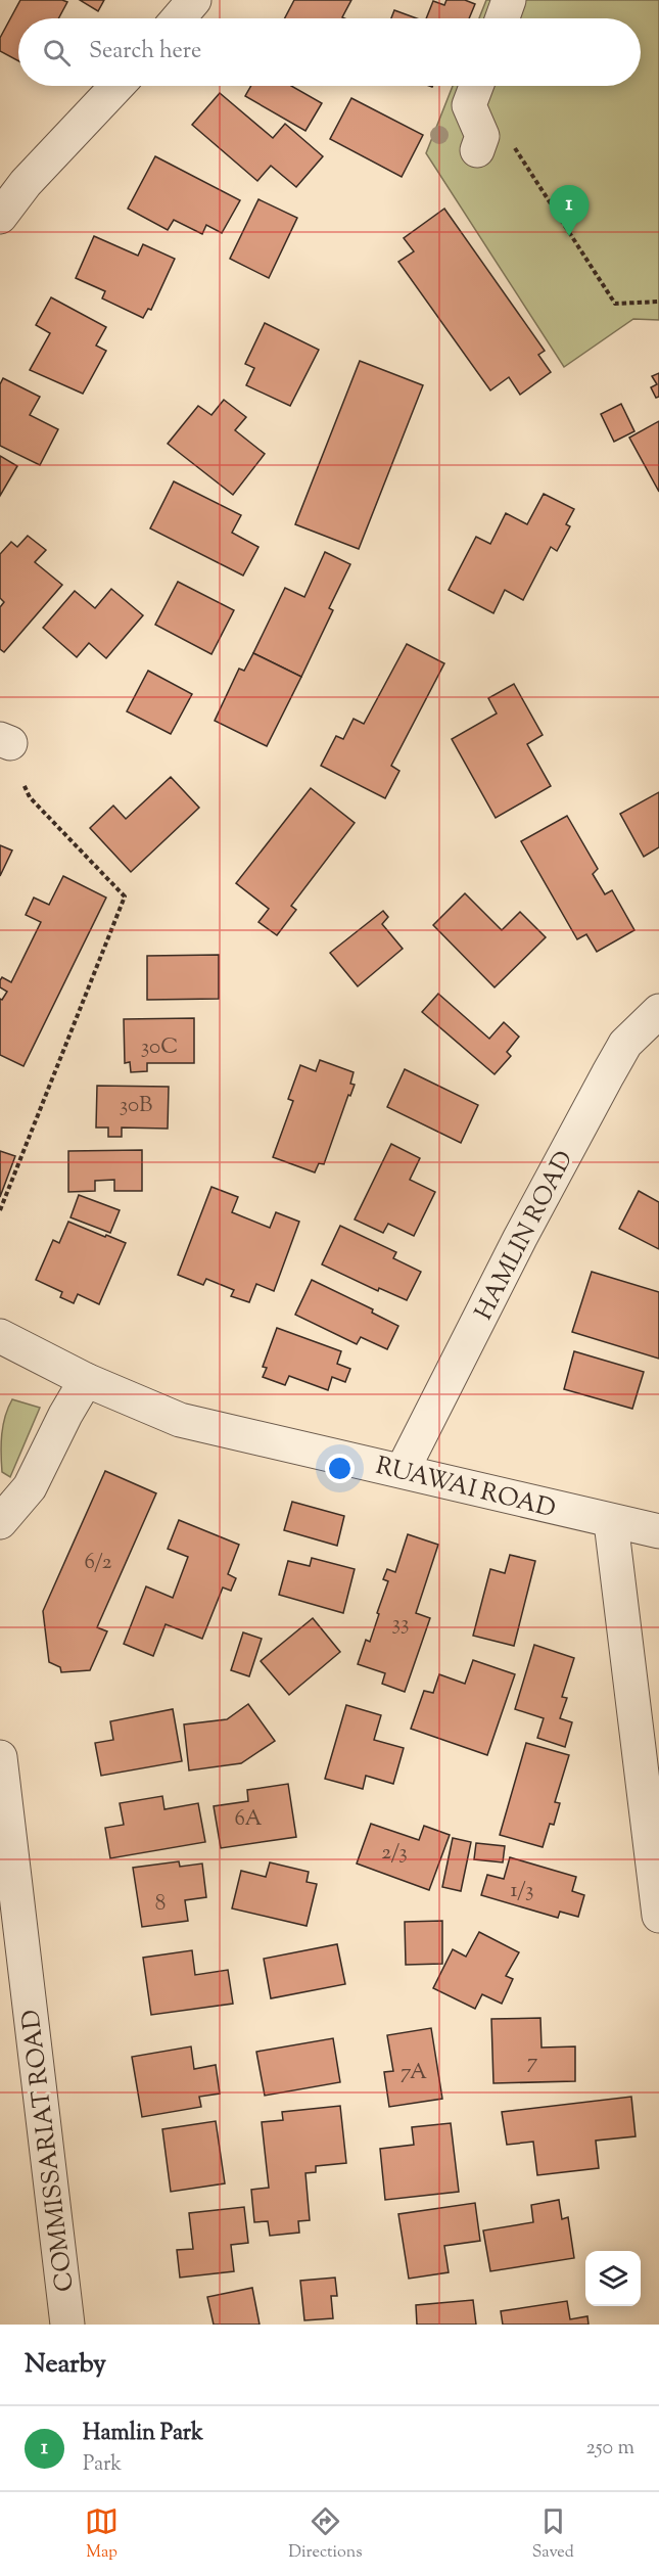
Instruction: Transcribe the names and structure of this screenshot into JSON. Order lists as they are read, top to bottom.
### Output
{
  "streets": {
    "street": ["HAMLIN ROAD", "RUAWAI ROAD", "COMMISSARIAT ROAD"]
  },
  "crossings": [
    ["HAMLIN ROAD", "RUAWAI ROAD"]
  ],
  "house_numbers": [
    "30C",
    "30B",
    "6/2",
    "33",
    "6A",
    "2/3",
    "1/3",
    "8",
    "7",
    "7A"
  ],
  "page": {
    "search": "Search here",
    "pins": "1",
    "heading": "Nearby",
    "list": [
      {
        "mark": "1",
        "name": "Hamlin Park",
        "note": "Park",
        "value": "250 m"
      }
    ],
    "nav": ["Map", "Directions", "Saved"]
  }
}
